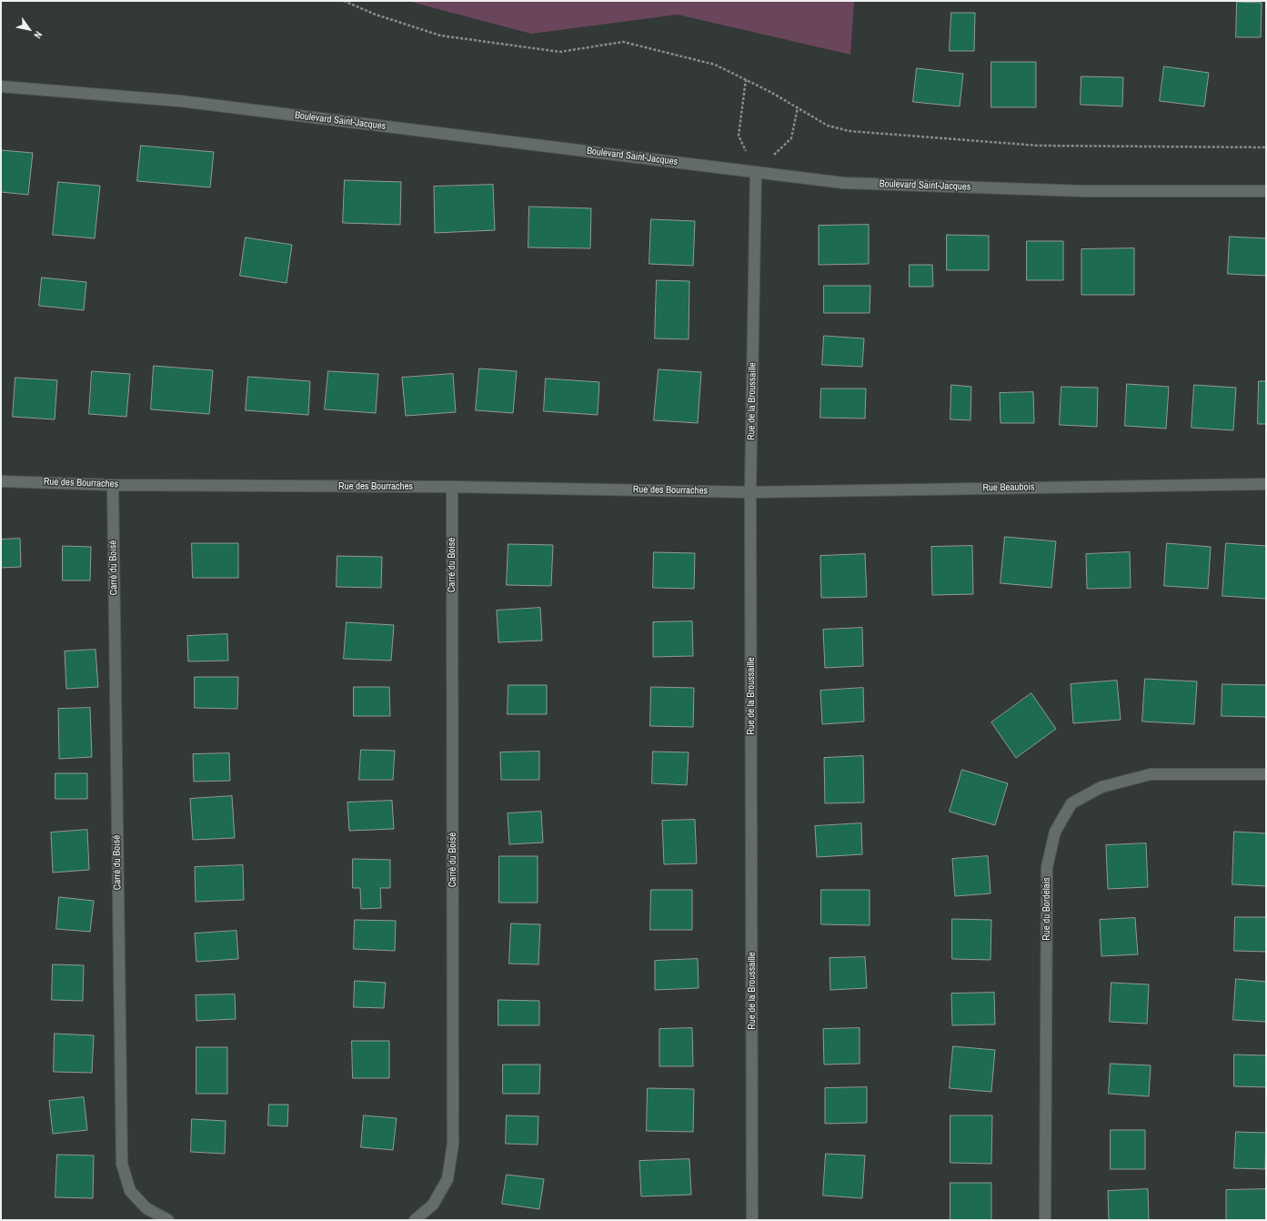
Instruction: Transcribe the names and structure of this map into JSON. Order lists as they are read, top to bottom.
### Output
{
  "streets": {
    "street": [
      "Boulevard Saint-Jacques",
      "Rue de la Broussaille",
      "Rue des Bourraches",
      "Rue Beaubois",
      "Carré du Boisé",
      "Rue du Bordelais"
    ]
  },
  "crossings": [
    ["Boulevard Saint-Jacques", "Rue de la Broussaille"],
    ["Rue de la Broussaille", "Rue des Bourraches"],
    ["Rue de la Broussaille", "Rue Beaubois"],
    ["Rue des Bourraches", "Rue Beaubois"],
    ["Rue des Bourraches", "Carré du Boisé"]
  ],
  "north": "bottom right"
}
